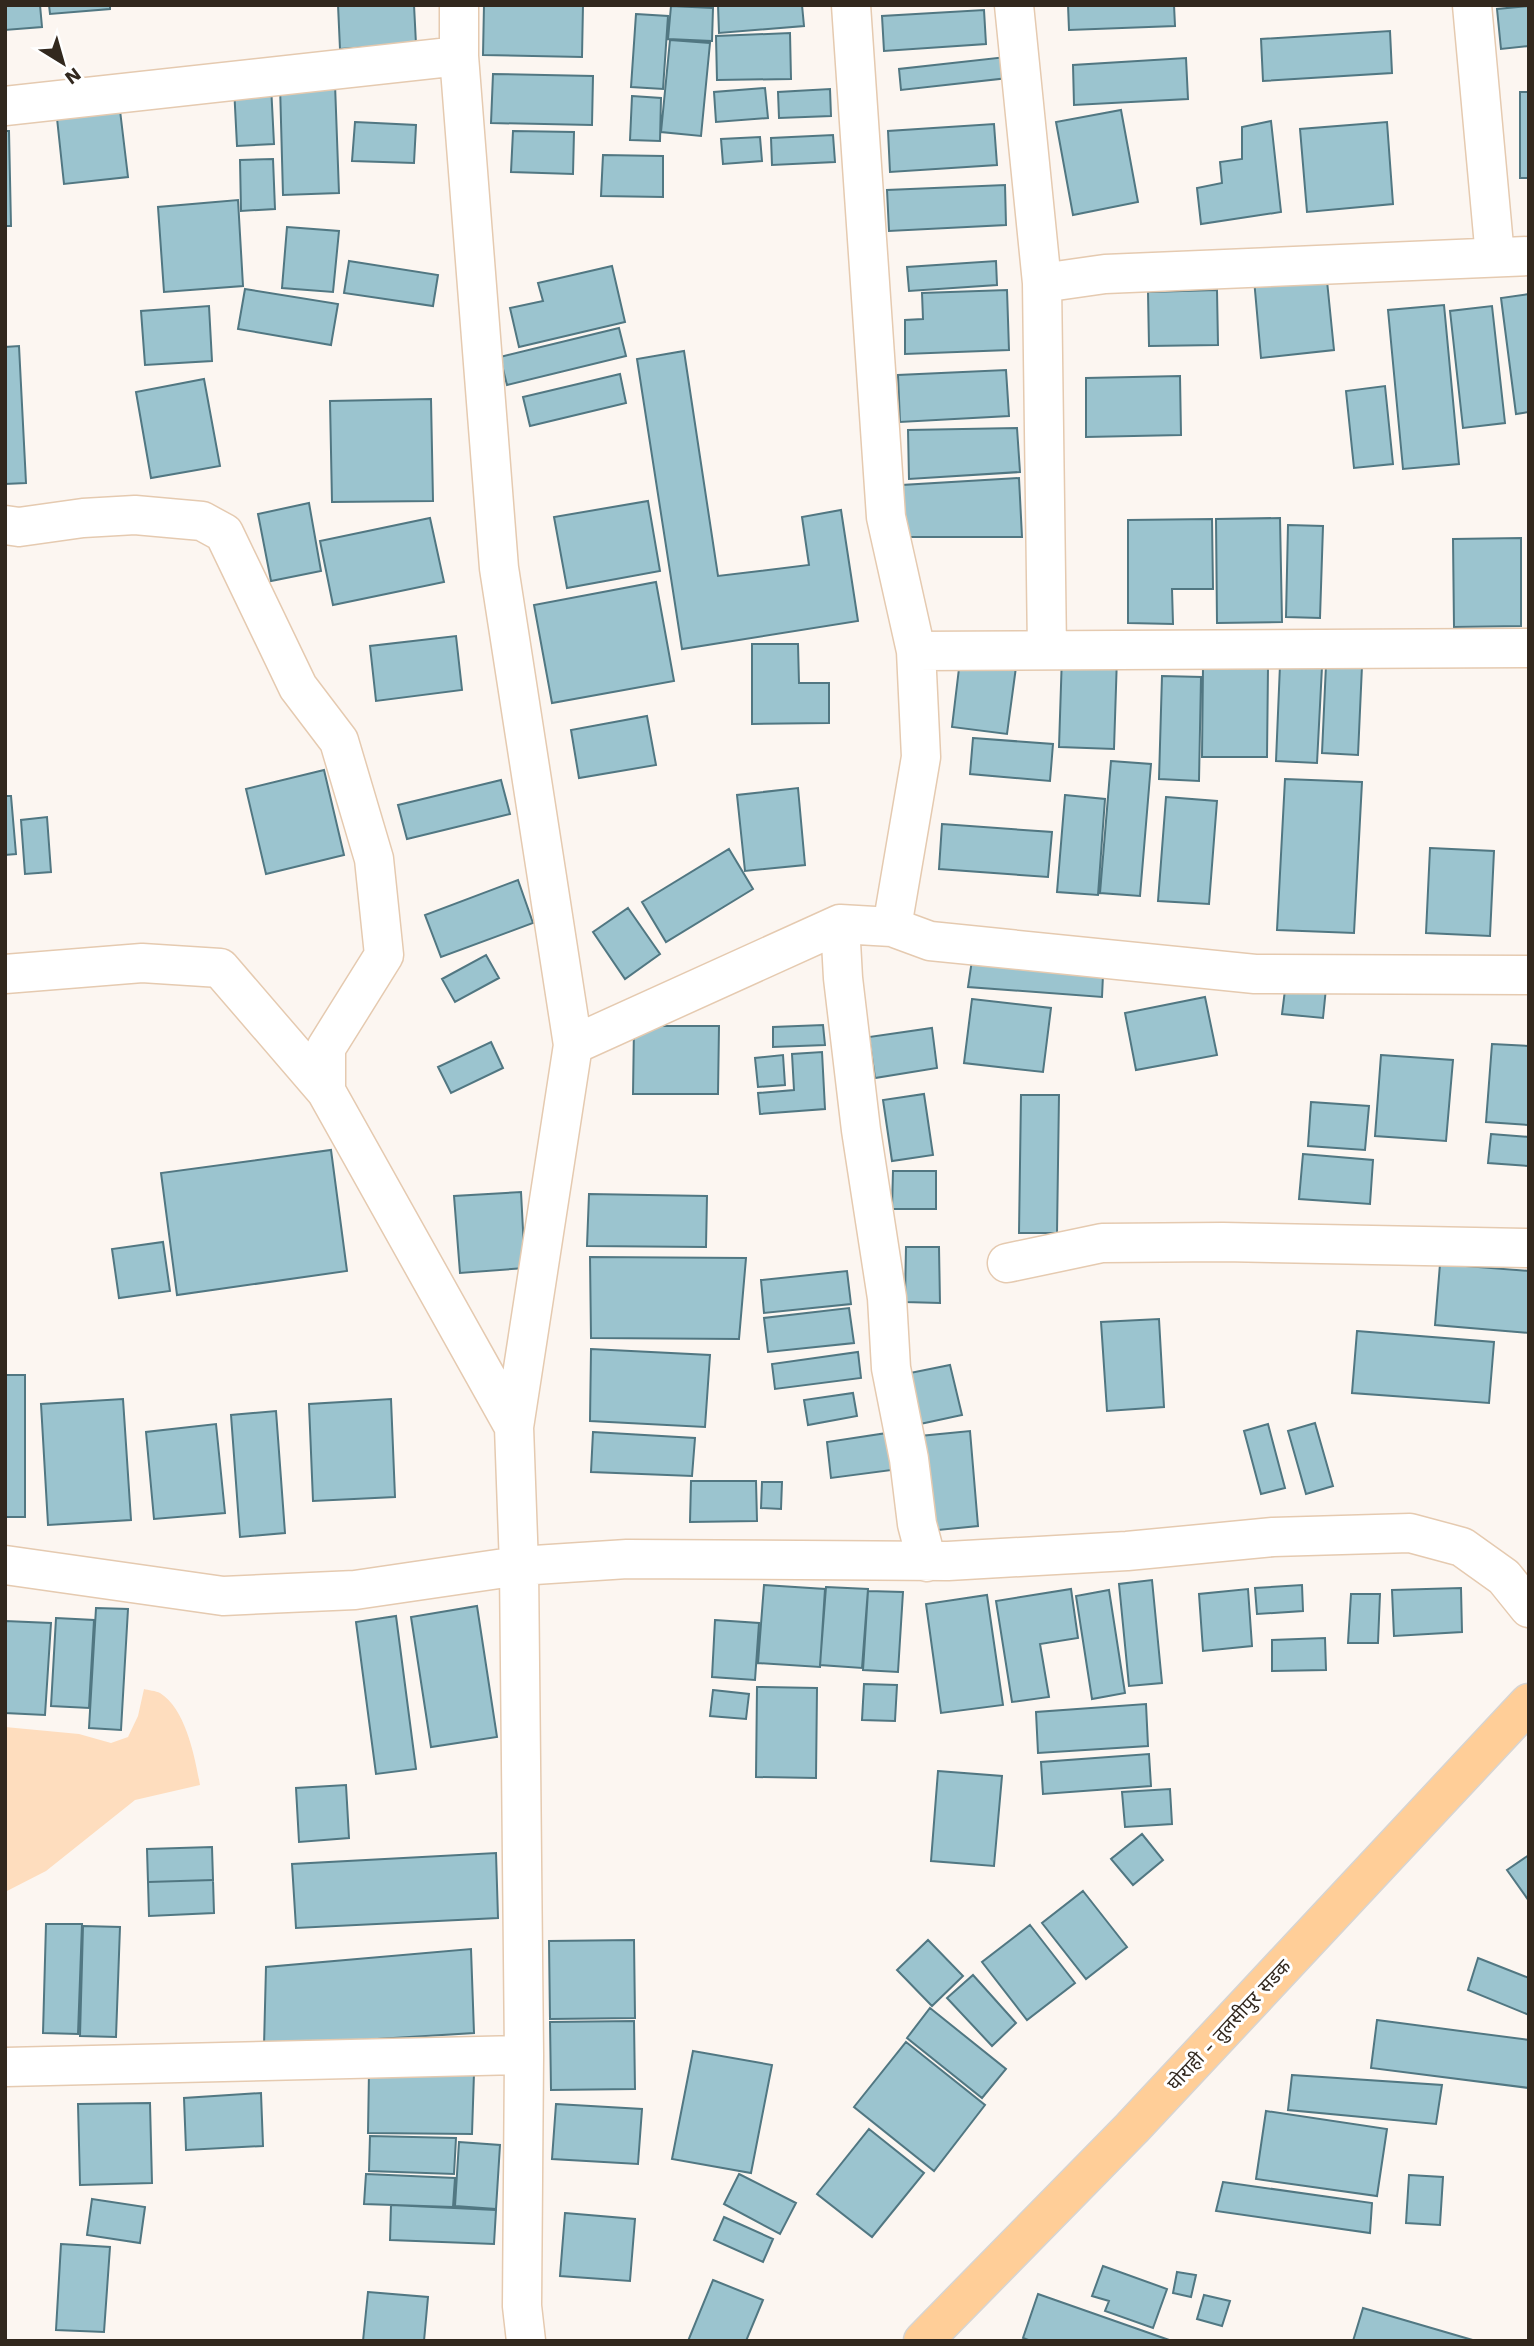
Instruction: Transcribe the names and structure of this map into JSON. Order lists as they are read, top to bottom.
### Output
{
  "streets": {
    "main road": ["घोराही - तुलसीपुर सडक"]
  },
  "north": "bottom right"
}
